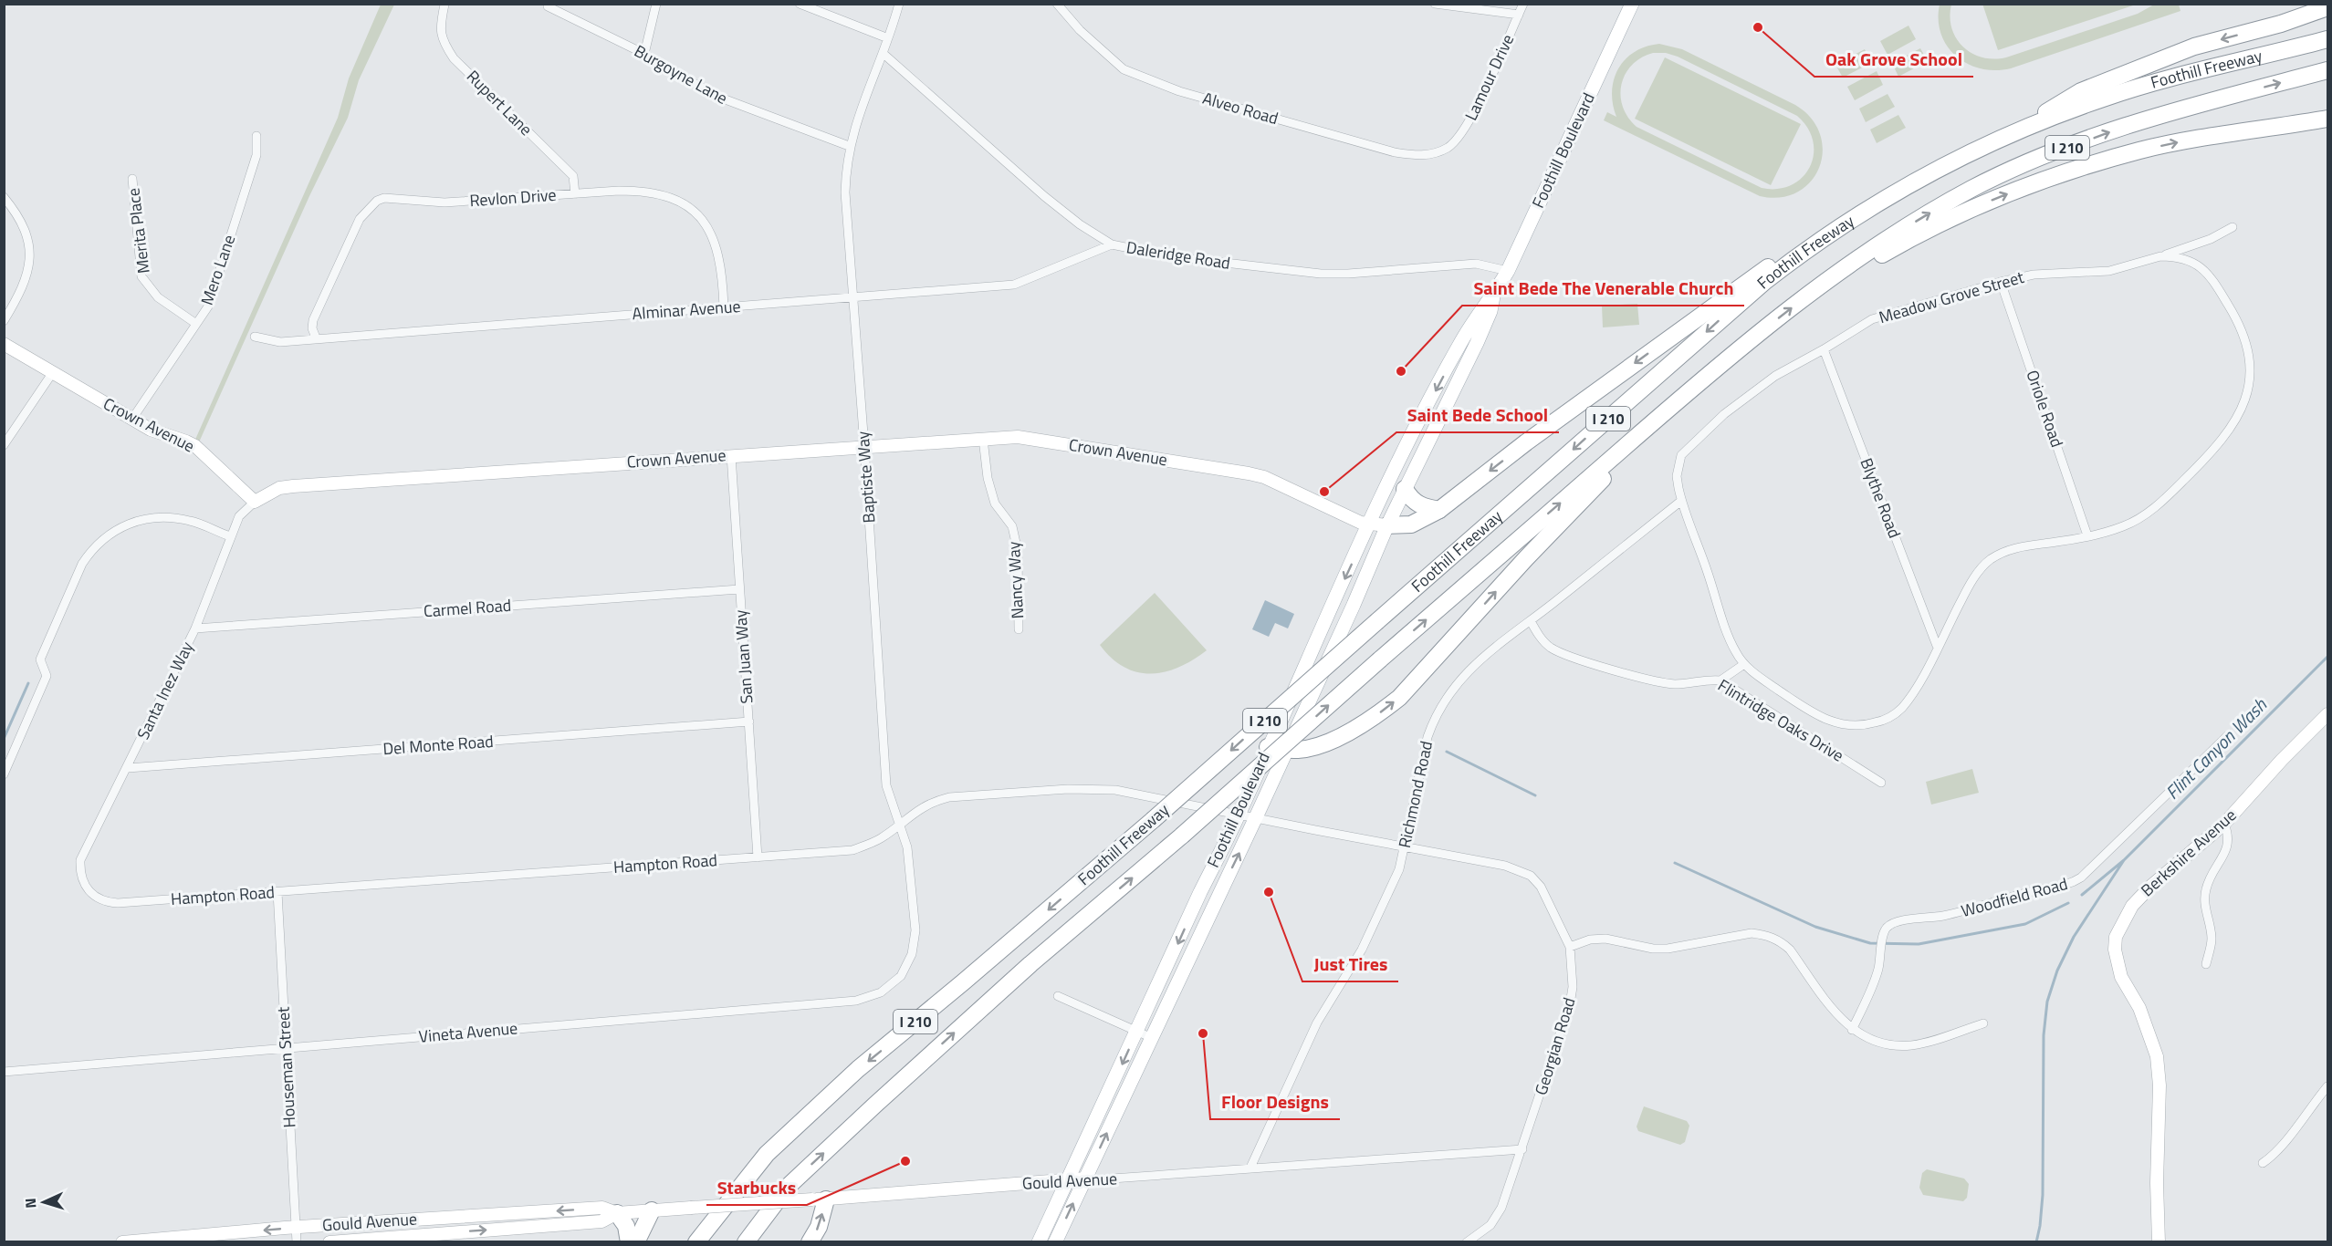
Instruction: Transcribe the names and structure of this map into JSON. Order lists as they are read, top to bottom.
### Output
{
  "streets": {
    "highway": ["Foothill Freeway", "I 210"],
    "main road": ["Foothill Boulevard"],
    "street": [
      "Burgoyne Lane",
      "Lamour Drive",
      "Rupert Lane",
      "Alveo Road",
      "Revlon Drive",
      "Merita Place",
      "Daleridge Road",
      "Mero Lane",
      "Meadow Grove Street",
      "Alminar Avenue",
      "Oriole Road",
      "Crown Avenue",
      "Baptiste Way",
      "Blythe Road",
      "Nancy Way",
      "Carmel Road",
      "San Juan Way",
      "Santa Inez Way",
      "Flintridge Oaks Drive",
      "Del Monte Road",
      "Richmond Road",
      "Berkshire Avenue",
      "Hampton Road",
      "Woodfield Road",
      "Vineta Avenue",
      "Georgian Road",
      "Houseman Street",
      "Gould Avenue"
    ]
  },
  "crossings": [
    ["Burgoyne Lane", "Baptiste Way"],
    ["Lamour Drive", "Alveo Road"],
    ["Rupert Lane", "Revlon Drive"],
    ["Foothill Boulevard", "Daleridge Road"],
    ["Foothill Boulevard", "Crown Avenue"],
    ["Foothill Boulevard", "Hampton Road"],
    ["Foothill Boulevard", "Georgian Road"],
    ["Foothill Boulevard", "Gould Avenue"],
    ["Revlon Drive", "Alminar Avenue"],
    ["Merita Place", "Mero Lane"],
    ["Daleridge Road", "Alminar Avenue"],
    ["Daleridge Road", "Baptiste Way"],
    ["Mero Lane", "Crown Avenue"],
    ["Meadow Grove Street", "Oriole Road"],
    ["Meadow Grove Street", "Blythe Road"],
    ["Meadow Grove Street", "Richmond Road"],
    ["Alminar Avenue", "Baptiste Way"],
    ["Crown Avenue", "Baptiste Way"],
    ["Crown Avenue", "Nancy Way"],
    ["Crown Avenue", "San Juan Way"],
    ["Crown Avenue", "Santa Inez Way"],
    ["Baptiste Way", "Hampton Road"],
    ["Baptiste Way", "Vineta Avenue"],
    ["Carmel Road", "San Juan Way"],
    ["Carmel Road", "Santa Inez Way"],
    ["San Juan Way", "Del Monte Road"],
    ["San Juan Way", "Hampton Road"],
    ["Santa Inez Way", "Del Monte Road"],
    ["Santa Inez Way", "Hampton Road"],
    ["Flintridge Oaks Drive", "Richmond Road"],
    ["Richmond Road", "Georgian Road"],
    ["Richmond Road", "Gould Avenue"],
    ["Hampton Road", "Georgian Road"],
    ["Hampton Road", "Houseman Street"],
    ["Vineta Avenue", "Houseman Street"],
    ["Georgian Road", "Gould Avenue"],
    ["Houseman Street", "Gould Avenue"]
  ],
  "water": ["Flint Canyon Wash"],
  "places": [
    "Oak Grove School",
    "Saint Bede The Venerable Church",
    "Saint Bede School",
    "Just Tires",
    "Floor Designs",
    "Starbucks"
  ],
  "north": "left"
}
